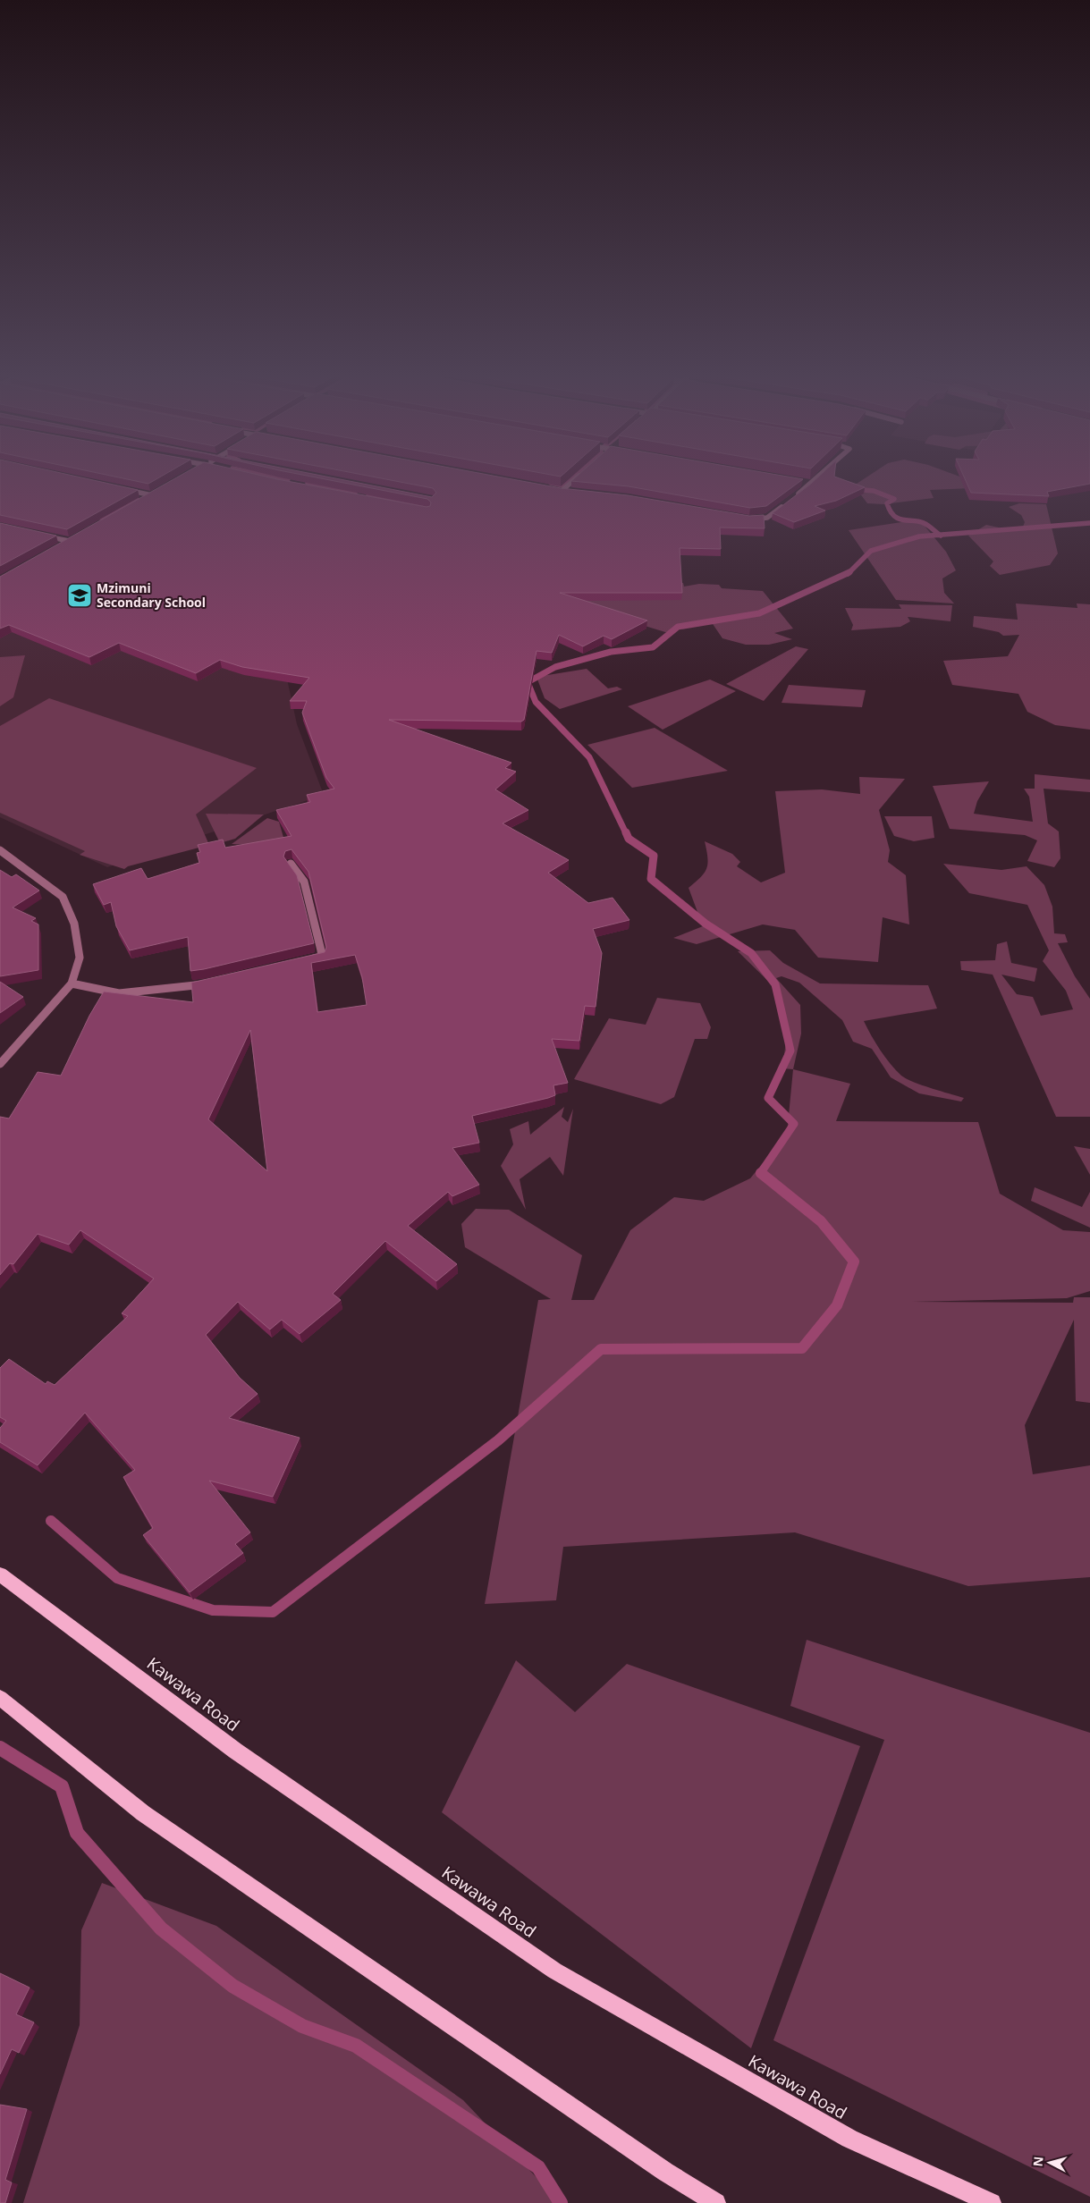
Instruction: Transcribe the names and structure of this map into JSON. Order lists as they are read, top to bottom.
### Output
{
  "streets": {
    "main road": ["Kawawa Road"]
  },
  "places": {
    "school or university": ["Mzimuni Secondary School"]
  },
  "north": "left"
}
